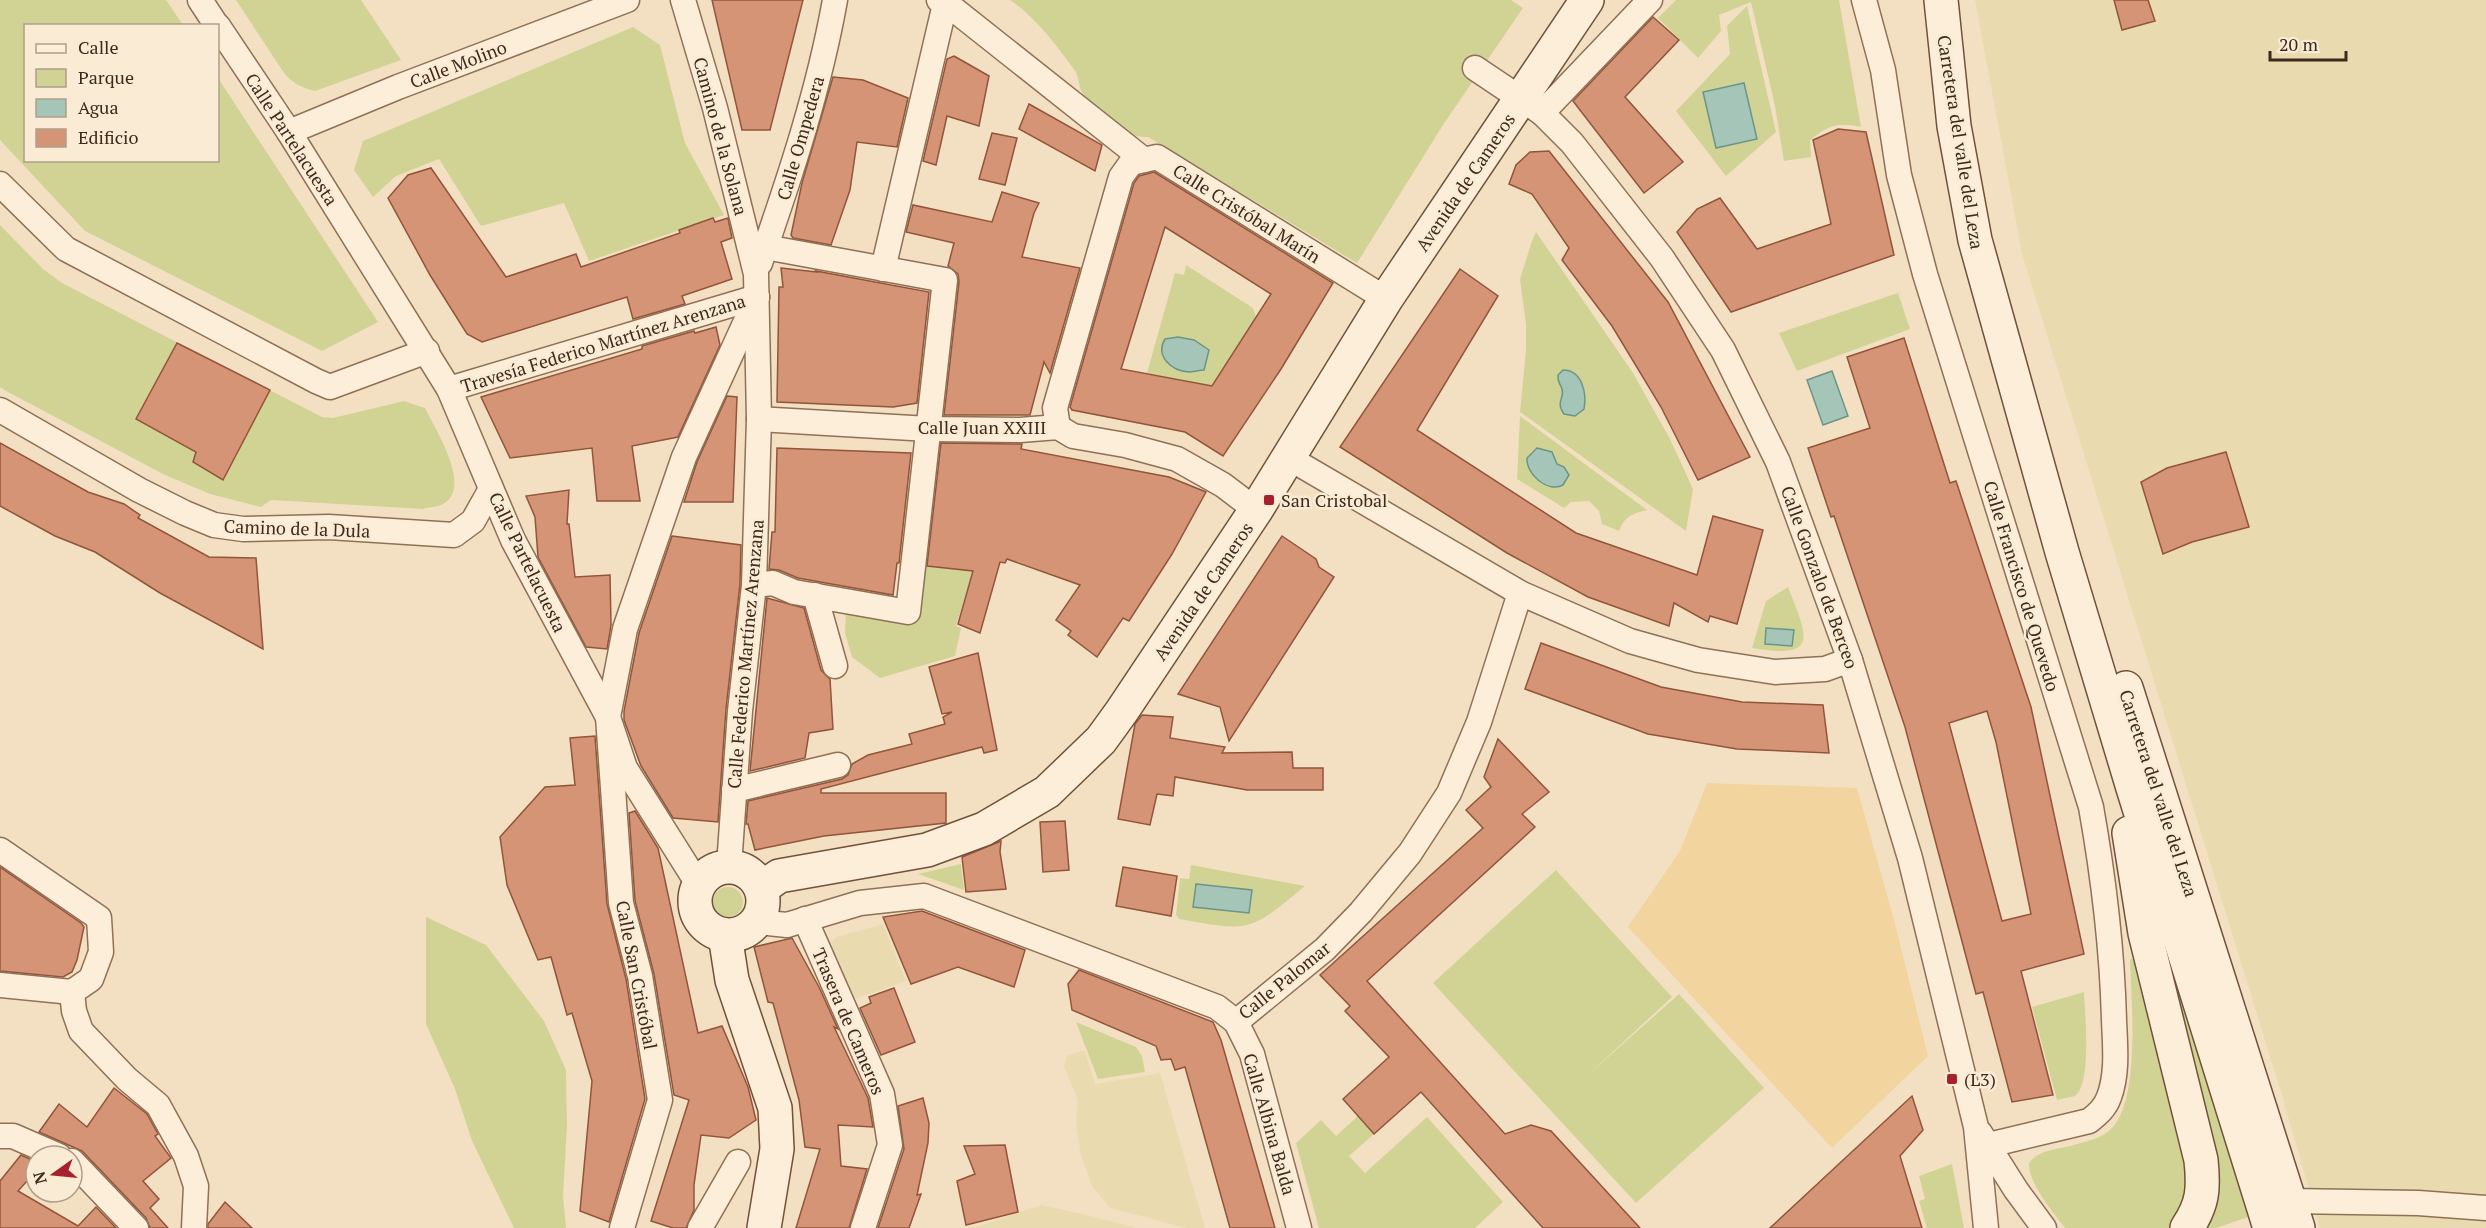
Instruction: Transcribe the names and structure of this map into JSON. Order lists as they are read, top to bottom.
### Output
{
  "streets": {
    "main road": ["Carretera del valle del Leza", "Avenida de Cameros"],
    "street": [
      "Calle Molino",
      "Camino de la Solana",
      "Calle Ompedera",
      "Calle Partelacuesta",
      "Calle Cristóbal Marín",
      "Travesía Federico Martínez Arenzana",
      "Calle Juan XXIII",
      "Camino de la Dula",
      "Calle Gonzalo de Berceo",
      "Calle Francisco de Quevedo",
      "Calle Federico Martínez Arenzana",
      "Calle San Cristóbal",
      "Calle Palomar",
      "Trasera de Cameros",
      "Calle Albina Balda"
    ]
  },
  "crossings": [
    ["Calle Molino", "Calle Partelacuesta"],
    ["Camino de la Solana", "Calle Ompedera"],
    ["Camino de la Solana", "Calle Federico Martínez Arenzana"],
    ["Calle Ompedera", "Calle Federico Martínez Arenzana"],
    ["Calle Partelacuesta", "Travesía Federico Martínez Arenzana"],
    ["Calle Partelacuesta", "Camino de la Dula"],
    ["Calle Partelacuesta", "Calle San Cristóbal"],
    ["Avenida de Cameros", "Calle Cristóbal Marín"],
    ["Avenida de Cameros", "Calle Juan XXIII"],
    ["Avenida de Cameros", "Calle Gonzalo de Berceo"],
    ["Avenida de Cameros", "Calle Federico Martínez Arenzana"],
    ["Avenida de Cameros", "Calle Palomar"],
    ["Travesía Federico Martínez Arenzana", "Calle Federico Martínez Arenzana"],
    ["Calle Juan XXIII", "Calle Federico Martínez Arenzana"],
    ["Calle Gonzalo de Berceo", "Calle Francisco de Quevedo"],
    ["Calle Federico Martínez Arenzana", "Calle Palomar"],
    ["Calle Palomar", "Trasera de Cameros"],
    ["Calle Palomar", "Calle Albina Balda"]
  ],
  "places": {
    "transit": ["San Cristobal", "(L3)"]
  },
  "legend": [
    "Calle",
    "Parque",
    "Agua",
    "Edificio"
  ],
  "scale_bar": "20 m",
  "north": "left"
}
